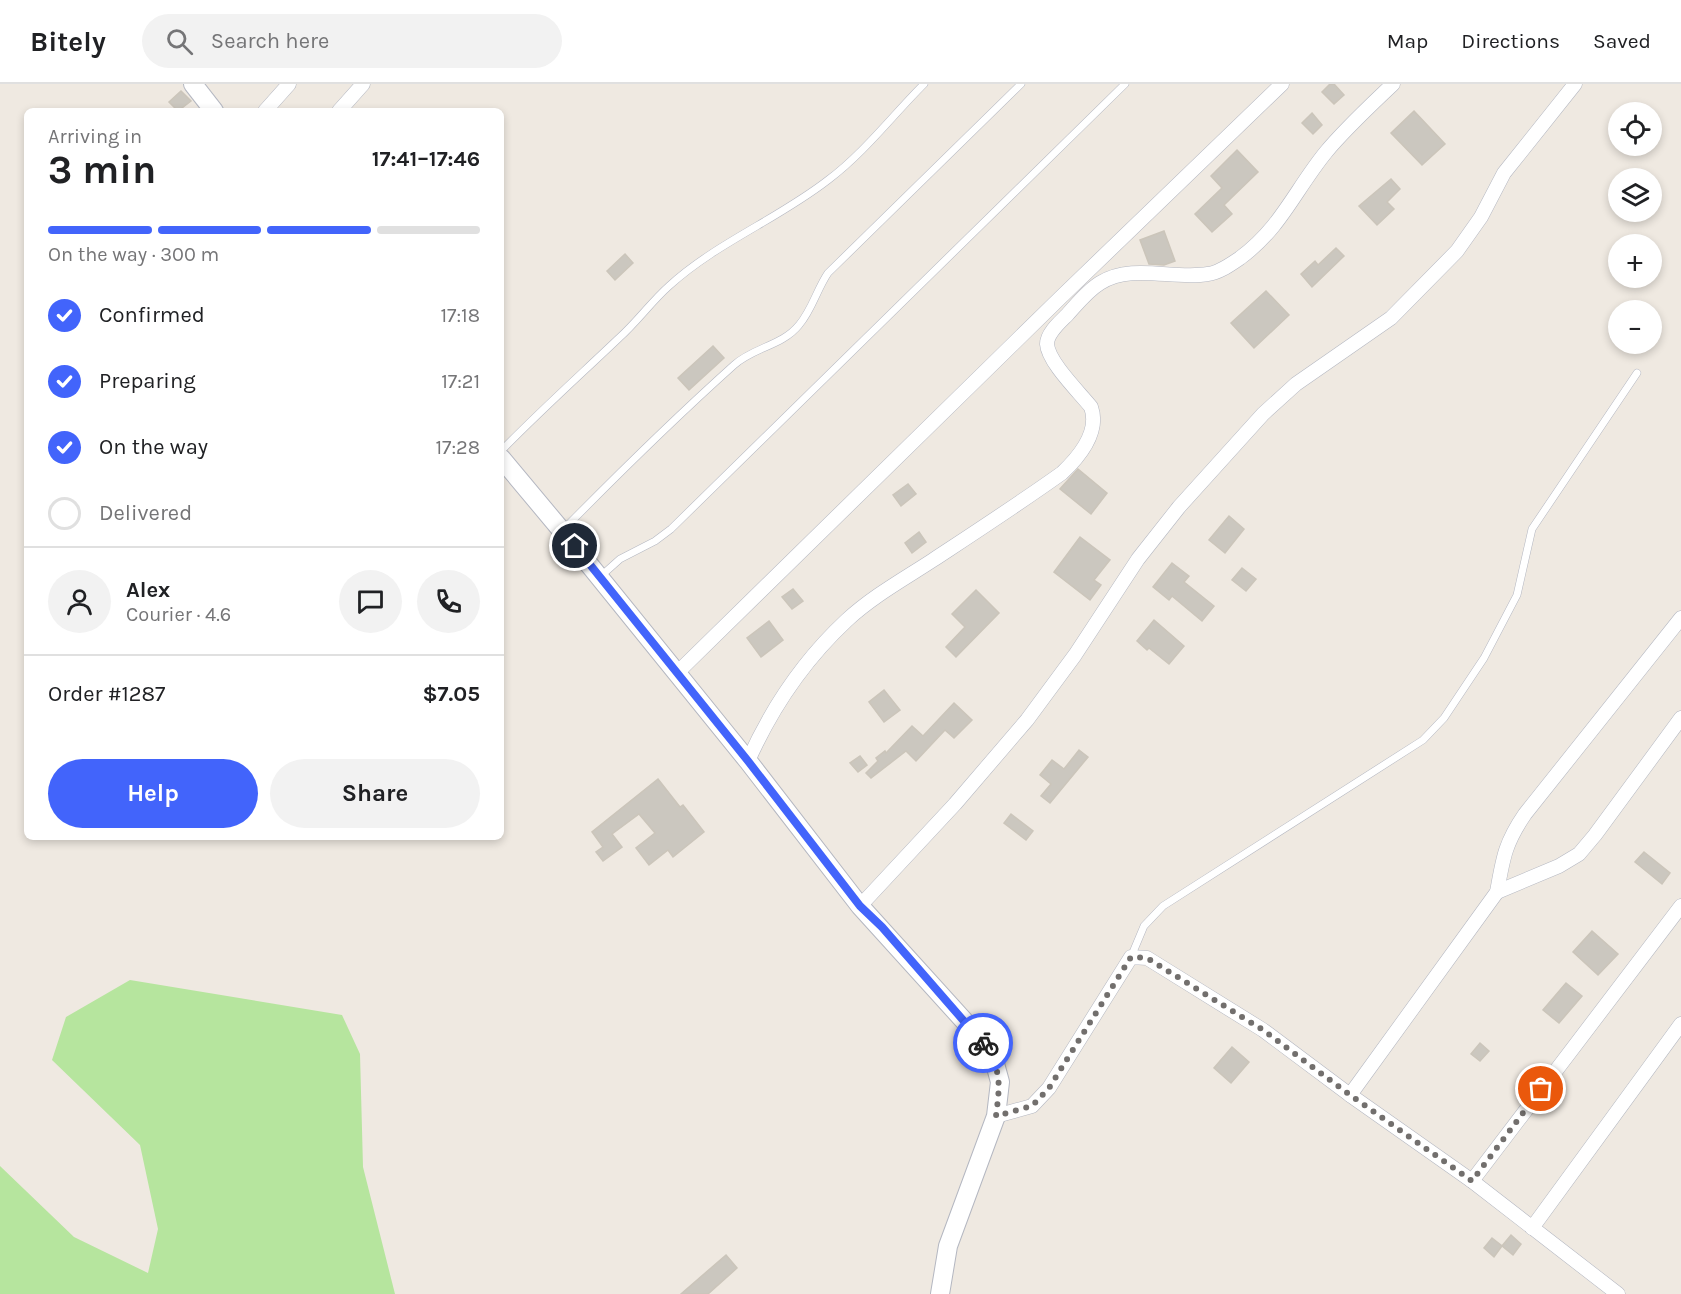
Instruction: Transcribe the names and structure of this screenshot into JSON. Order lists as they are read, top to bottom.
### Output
{
  "page": {
    "header": "Bitely",
    "search": "Search here",
    "nav": ["Map", "Directions", "Saved"],
    "map_buttons": ["+", "−"],
    "heading": ["3 min", "Arriving in", "17:41–17:46"],
    "panel": [
      "Alex",
      "Courier · 4.6",
      "Order #1287",
      "$7.05"
    ],
    "bar": "On the way · 300 m",
    "list": [
      ["Confirmed", "17:18"],
      ["Preparing", "17:21"],
      ["On the way", "17:28"],
      "Delivered"
    ],
    "buttons": ["Help", "Share"]
  }
}
